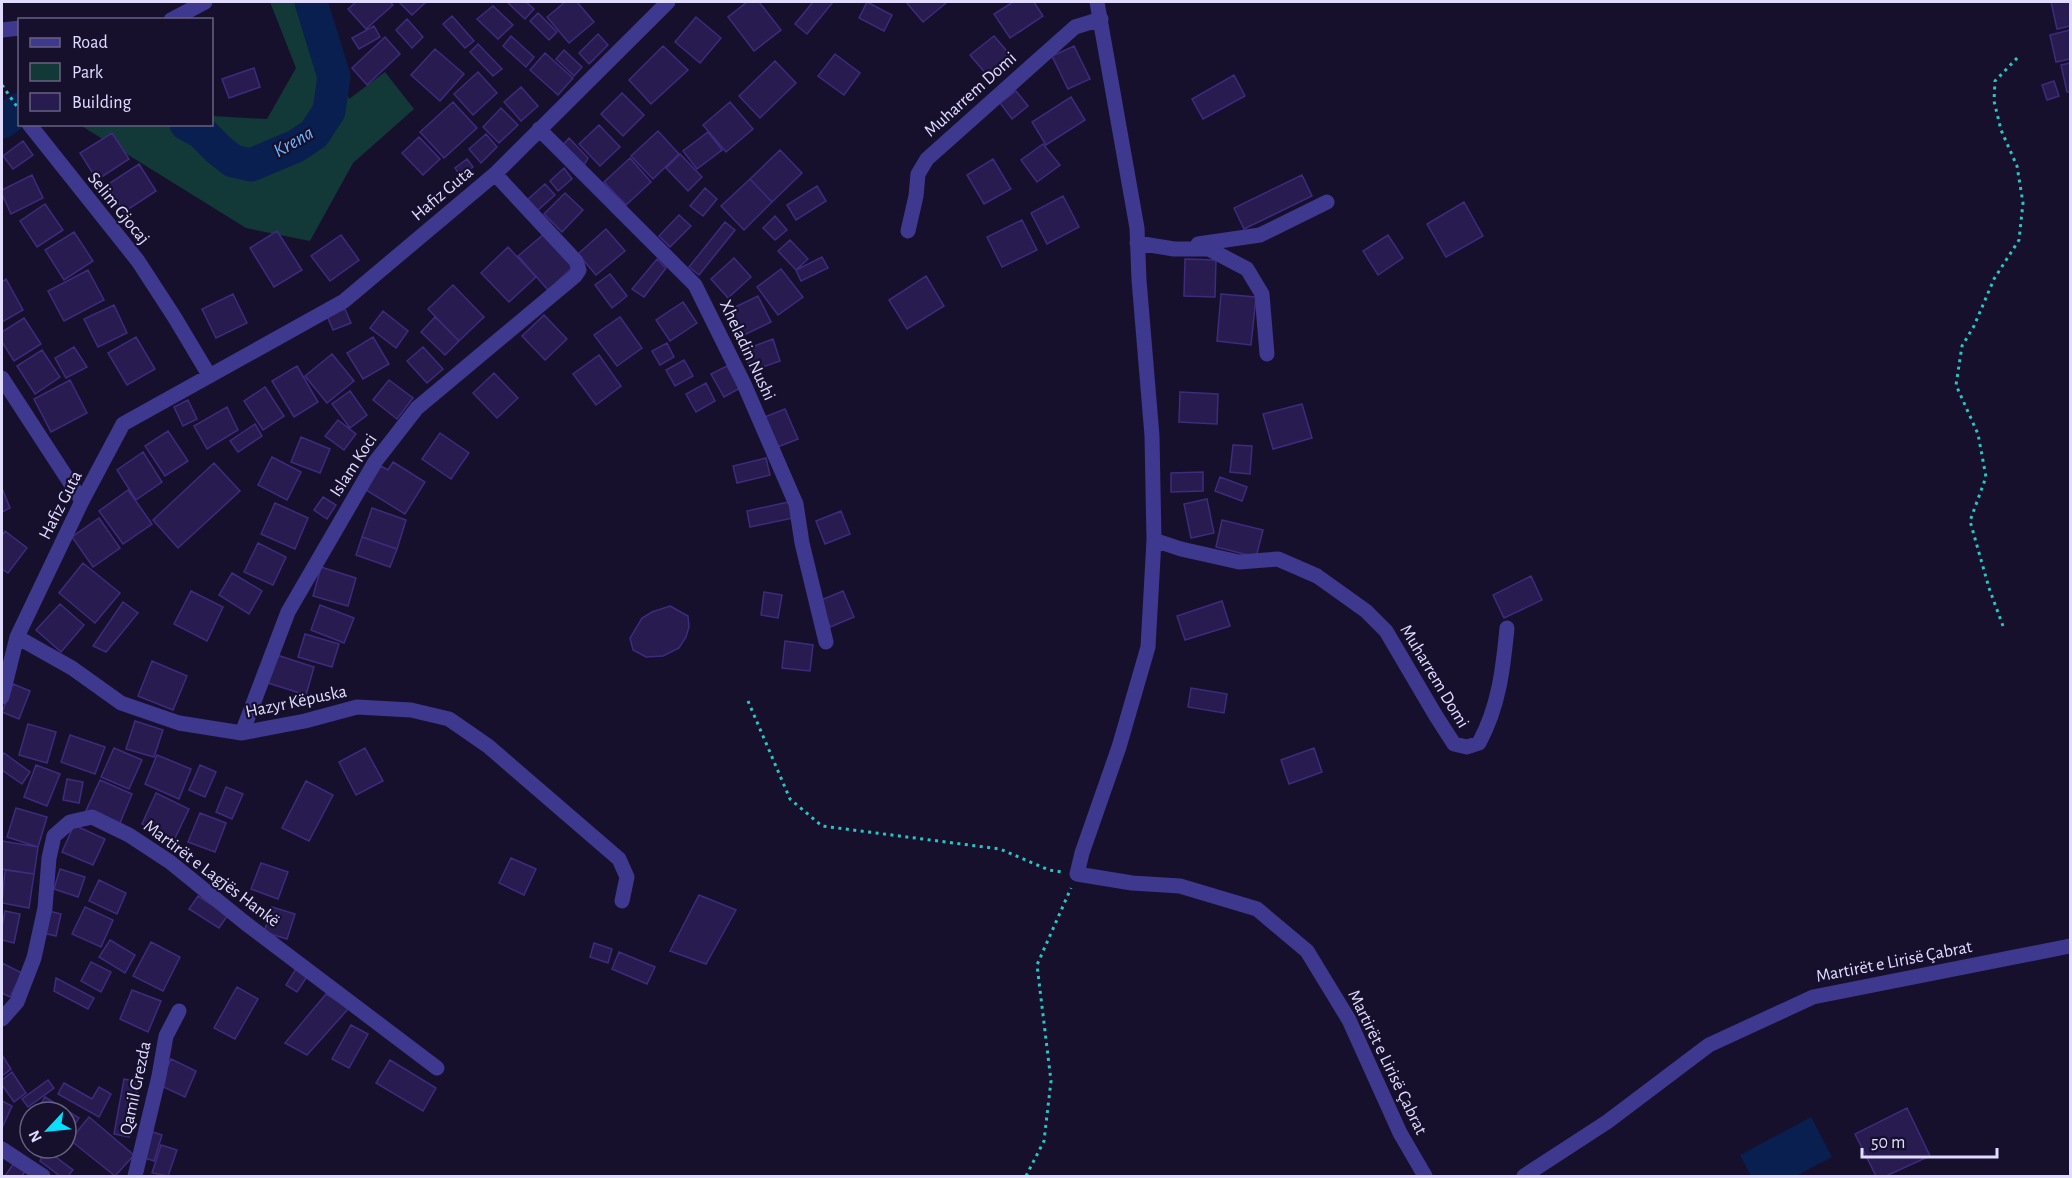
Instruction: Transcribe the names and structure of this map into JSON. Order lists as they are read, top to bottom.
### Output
{
  "streets": {
    "street": [
      "Muharrem Domi",
      "Hafiz Guta",
      "Selim Gjocaj",
      "Xheladin Nushi",
      "Islam Koci",
      "Hazyr Këpuska",
      "Martirët e Lagjës Hankë",
      "Martirët e Lirisë Çabrat",
      "Qamil Grezda"
    ]
  },
  "crossings": [
    ["Hafiz Guta", "Selim Gjocaj"],
    ["Hafiz Guta", "Xheladin Nushi"],
    ["Hafiz Guta", "Islam Koci"],
    ["Hafiz Guta", "Hazyr Këpuska"],
    ["Islam Koci", "Hazyr Këpuska"]
  ],
  "water": ["Krena"],
  "legend": ["Road", "Park", "Building"],
  "scale_bar": "50 m",
  "north": "bottom left"
}
